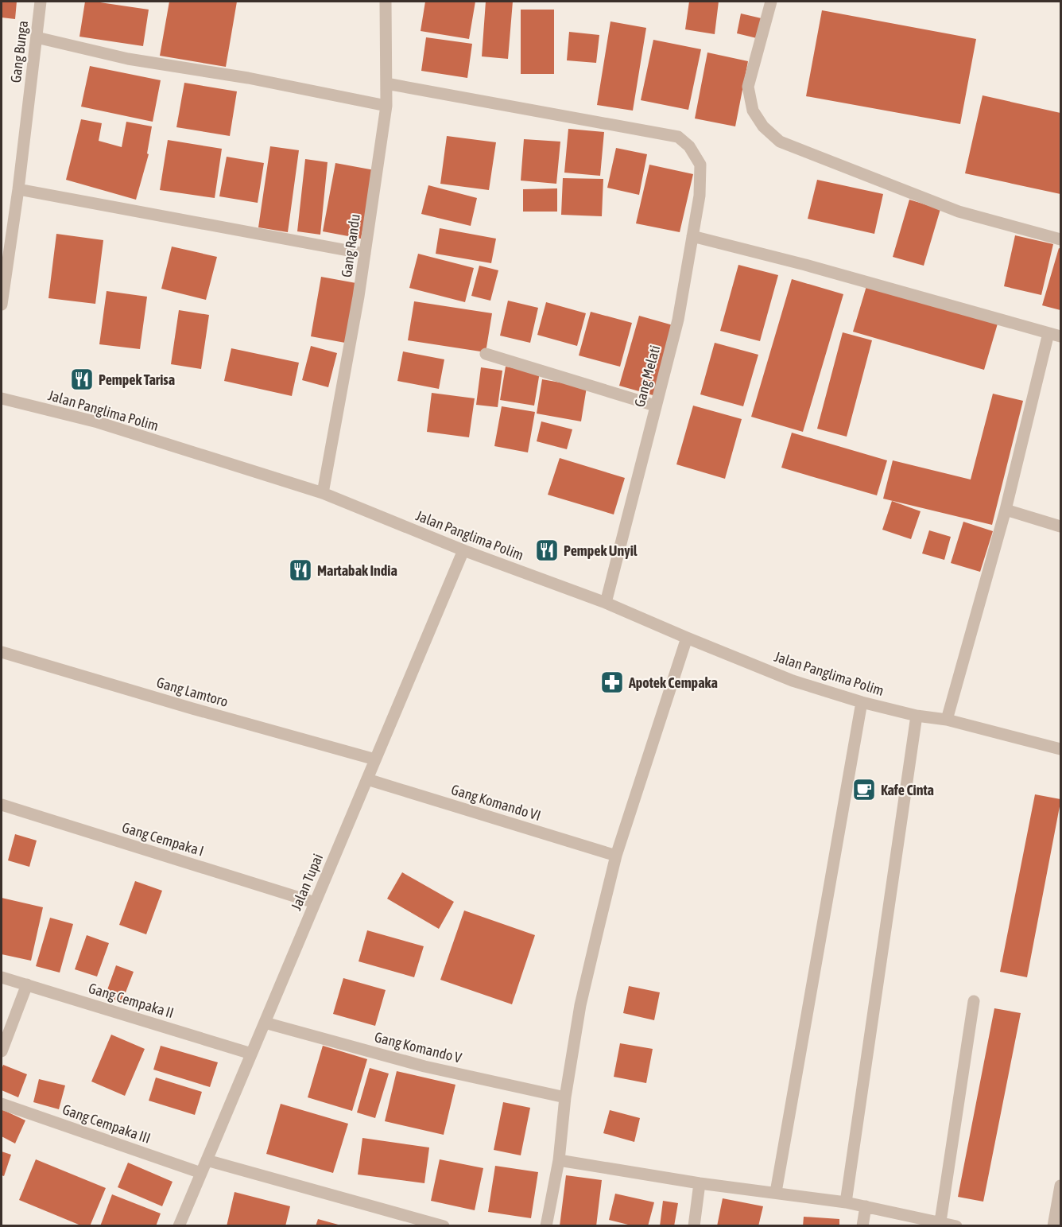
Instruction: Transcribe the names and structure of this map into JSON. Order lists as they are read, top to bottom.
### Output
{
  "streets": {
    "street": [
      "Gang Bunga",
      "Gang Randu",
      "Gang Melati",
      "Jalan Panglima Polim",
      "Gang Lamtoro",
      "Gang Komando VI",
      "Gang Cempaka I",
      "Jalan Tupai",
      "Gang Cempaka II",
      "Gang Komando V",
      "Gang Cempaka III"
    ]
  },
  "crossings": [
    ["Gang Randu", "Gang Melati"],
    ["Gang Randu", "Jalan Panglima Polim"],
    ["Gang Melati", "Jalan Panglima Polim"],
    ["Jalan Panglima Polim", "Jalan Tupai"],
    ["Gang Lamtoro", "Jalan Tupai"],
    ["Gang Komando VI", "Jalan Tupai"],
    ["Gang Cempaka I", "Jalan Tupai"],
    ["Jalan Tupai", "Gang Cempaka II"],
    ["Jalan Tupai", "Gang Komando V"],
    ["Jalan Tupai", "Gang Cempaka III"]
  ],
  "places": {
    "restaurant": ["Pempek Tarisa", "Pempek Unyil", "Martabak India"],
    "pharmacy": ["Apotek Cempaka"],
    "cafe": ["Kafe Cinta"]
  }
}
